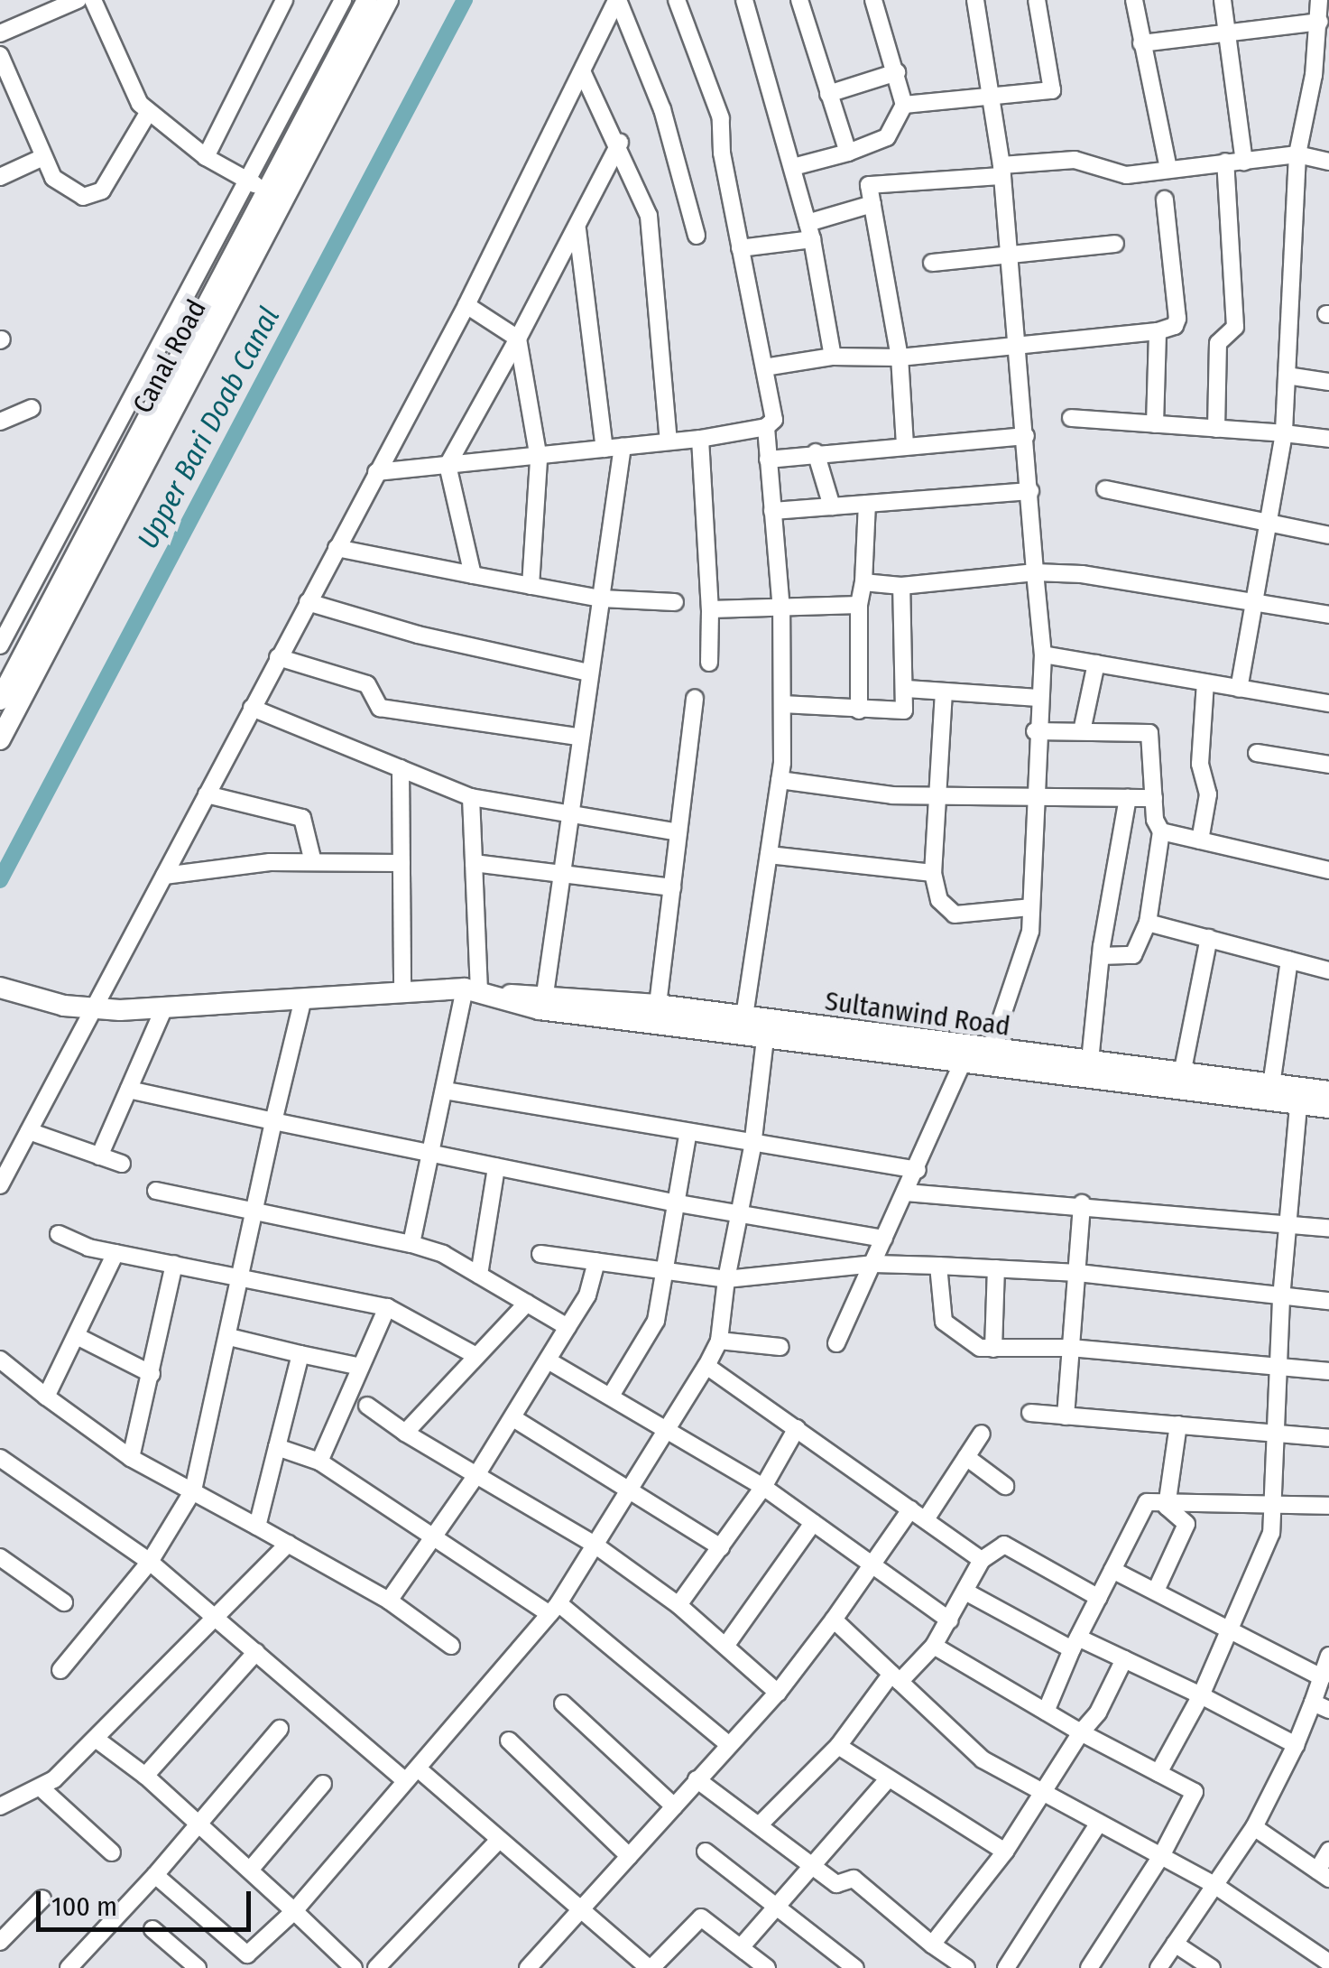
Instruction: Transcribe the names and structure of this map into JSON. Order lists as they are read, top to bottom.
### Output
{
  "streets": {
    "main road": ["Canal Road", "Sultanwind Road"]
  },
  "water": ["Upper Bari Doab Canal"],
  "scale_bar": "100 m"
}
